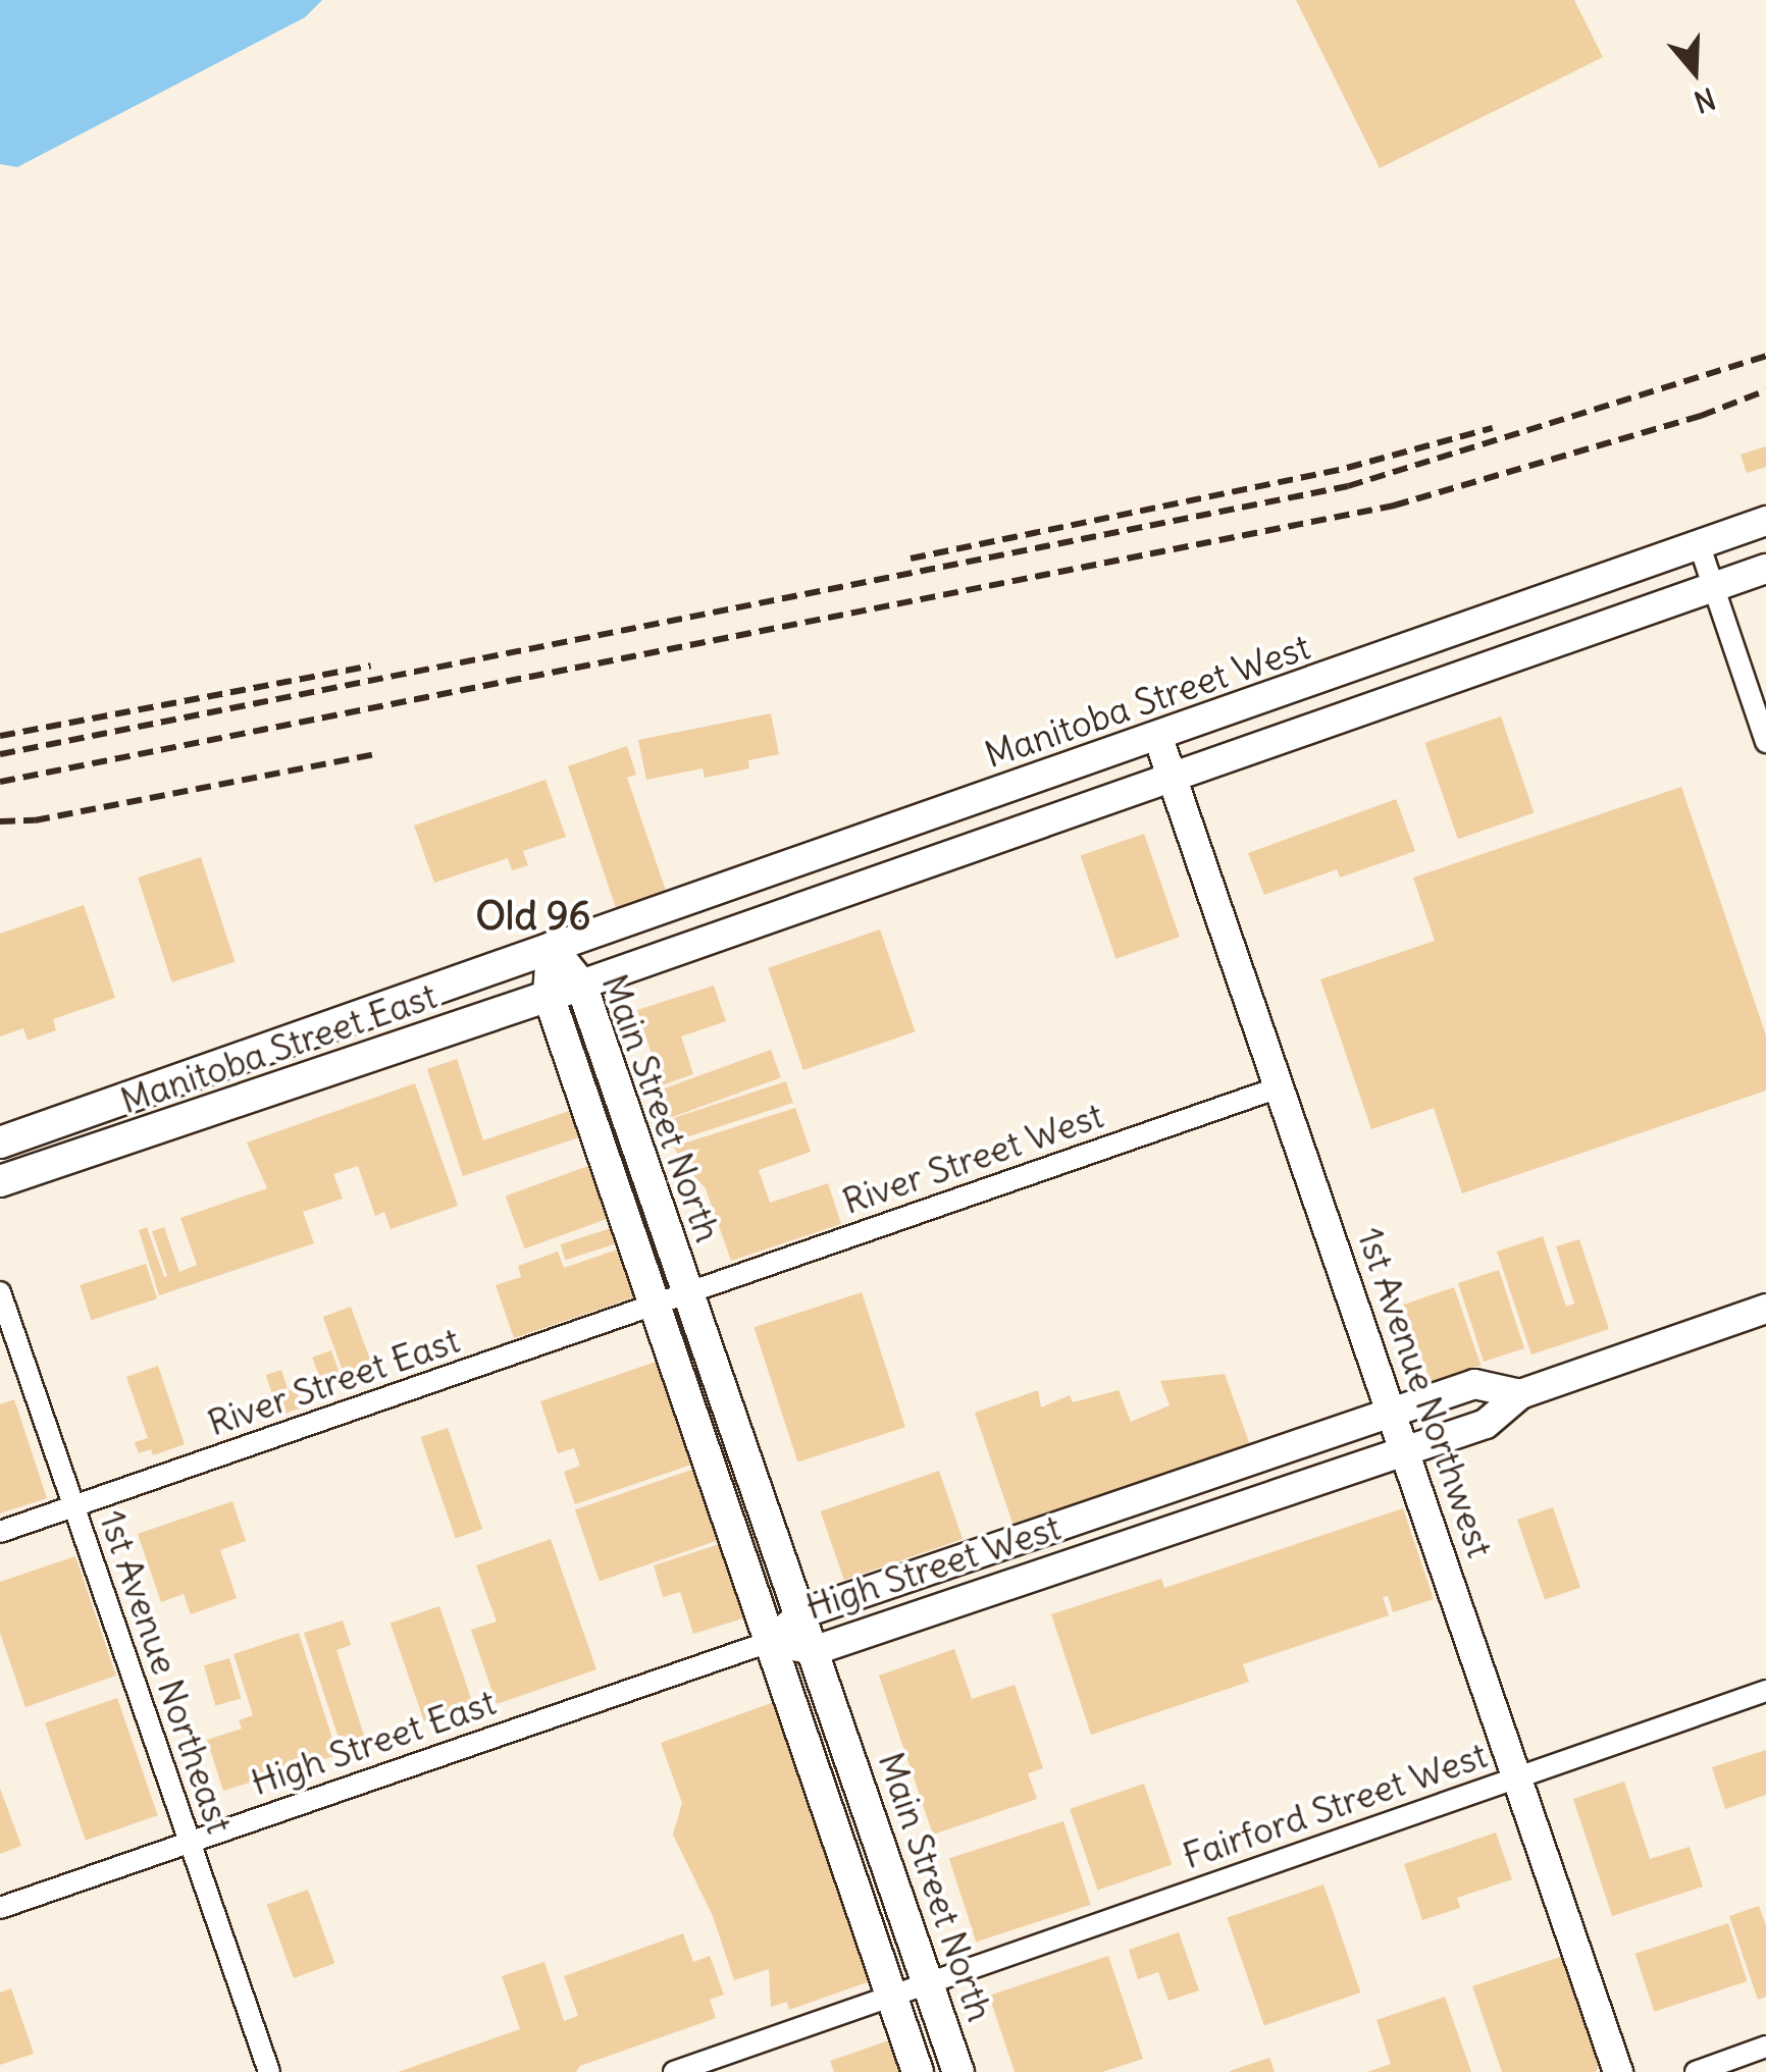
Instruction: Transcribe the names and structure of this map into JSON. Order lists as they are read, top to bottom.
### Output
{
  "streets": {
    "main road": [
      "Manitoba Street West",
      "Manitoba Street East",
      "Main Street North",
      "1st Avenue Northwest",
      "High Street West"
    ],
    "street": [
      "River Street West",
      "River Street East",
      "1st Avenue Northeast",
      "High Street East",
      "Fairford Street West"
    ]
  },
  "crossings": [
    ["Manitoba Street West", "Manitoba Street East"],
    ["Manitoba Street West", "Main Street North"],
    ["Manitoba Street West", "1st Avenue Northwest"],
    ["Manitoba Street East", "Main Street North"],
    ["Main Street North", "River Street West"],
    ["Main Street North", "River Street East"],
    ["Main Street North", "High Street West"],
    ["Main Street North", "High Street East"],
    ["Main Street North", "Fairford Street West"],
    ["River Street West", "River Street East"],
    ["River Street West", "1st Avenue Northwest"],
    ["River Street East", "1st Avenue Northeast"],
    ["1st Avenue Northwest", "High Street West"],
    ["1st Avenue Northwest", "Fairford Street West"],
    ["High Street West", "High Street East"],
    ["1st Avenue Northeast", "High Street East"]
  ],
  "districts": ["Old 96"],
  "north": "bottom"
}
